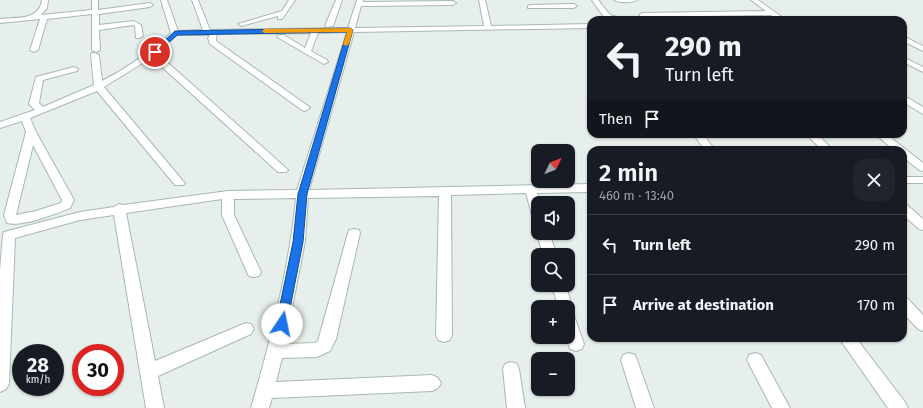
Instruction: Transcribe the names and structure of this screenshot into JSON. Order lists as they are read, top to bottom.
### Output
{
  "north": "top right",
  "page": {
    "turn": ["290 m", "Turn left"],
    "then": "Then",
    "map_buttons": ["+", "−"],
    "heading": ["2 min", "460 m · 13:40"],
    "list": [
      {
        "name": "Turn left",
        "value": "290 m"
      },
      {
        "name": "Arrive at destination",
        "value": "170 m"
      }
    ],
    "speed": "28 km/h",
    "limit": "30"
  }
}
